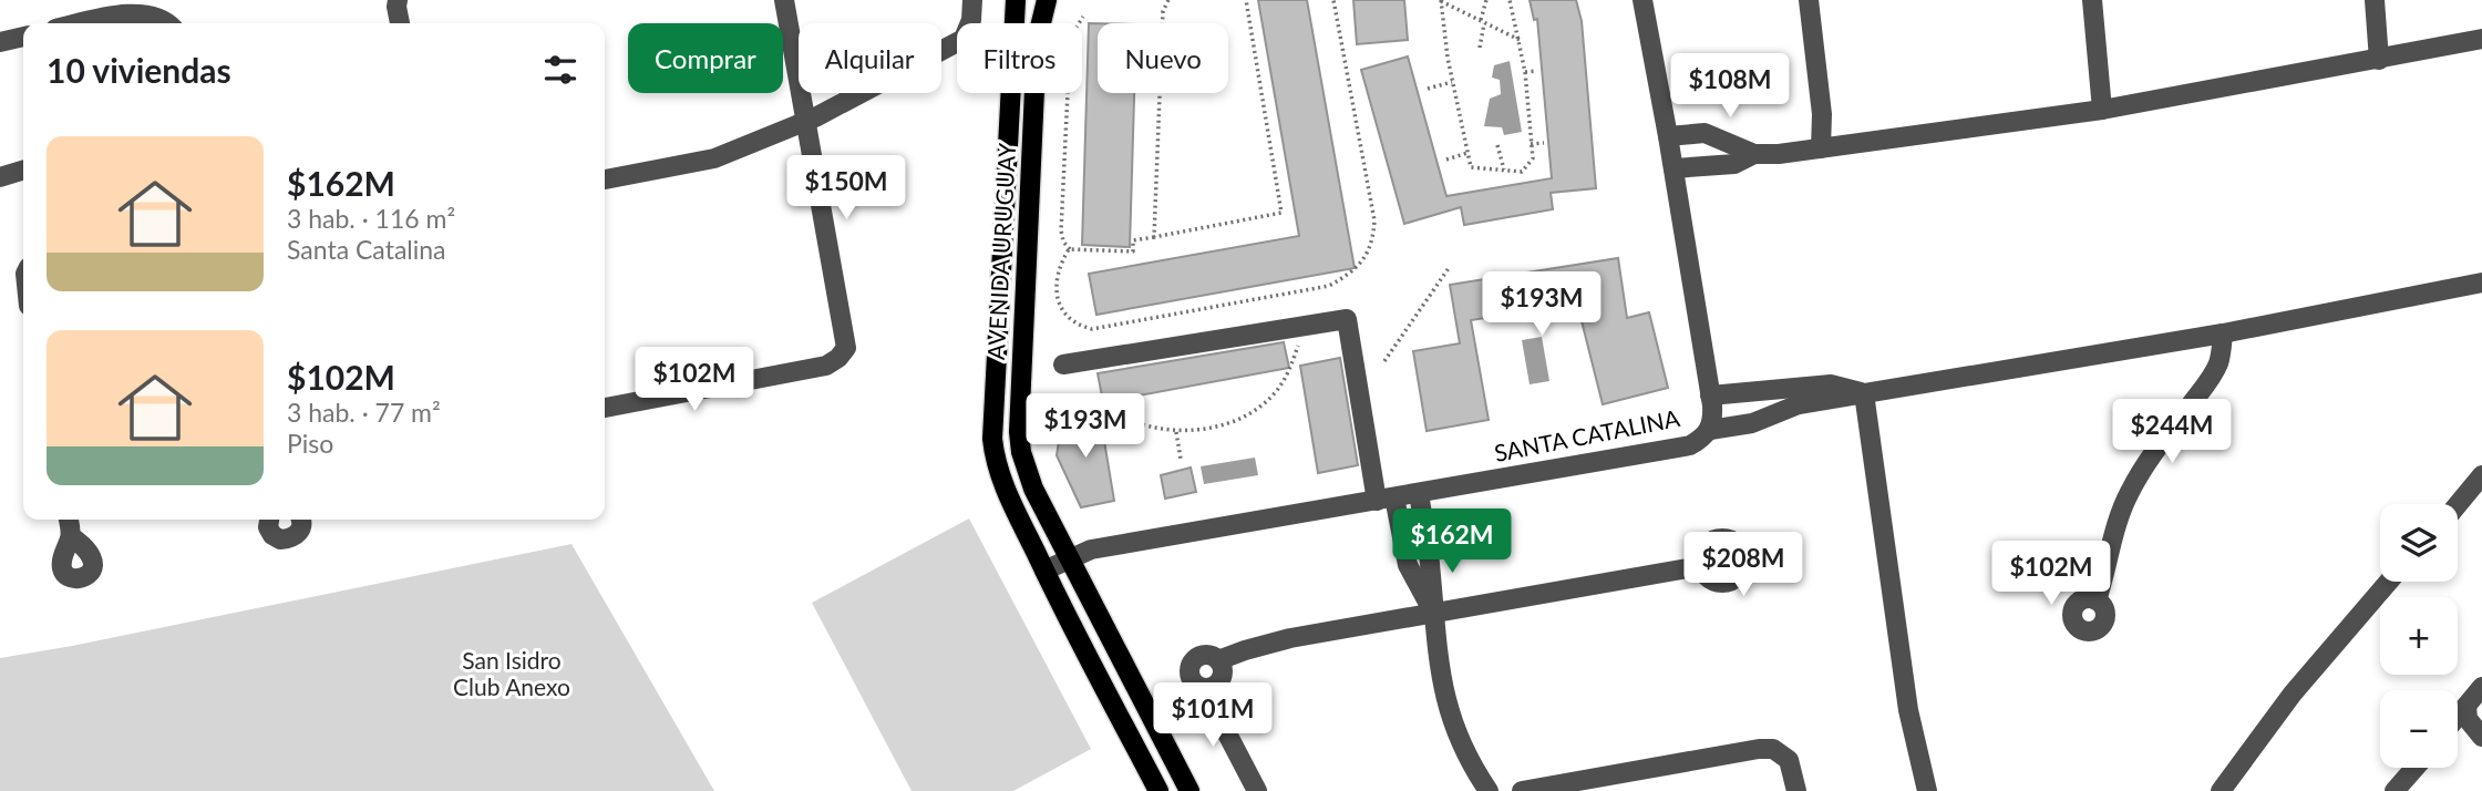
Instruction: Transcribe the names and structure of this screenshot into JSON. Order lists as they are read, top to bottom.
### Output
{
  "streets": {
    "main road": ["AVENIDA URUGUAY"],
    "street": ["SANTA CATALINA"]
  },
  "crossings": [
    ["AVENIDA URUGUAY", "SANTA CATALINA"]
  ],
  "parks": ["San Isidro Club Anexo"],
  "page": {
    "chip": [
      "Comprar",
      "Alquilar",
      "Filtros",
      "Nuevo"
    ],
    "heading": "10 viviendas",
    "price": [
      "$108M",
      "$150M",
      "$193M",
      "$102M",
      "$193M",
      "$244M",
      "$162M",
      "$208M",
      "$102M",
      "$101M"
    ],
    "list": [
      {
        "name": "$162M",
        "note": "3 hab. · 116 m² · Santa Catalina"
      },
      {
        "name": "$102M",
        "note": "3 hab. · 77 m² · Piso"
      }
    ],
    "map_buttons": ["+", "−"]
  }
}
